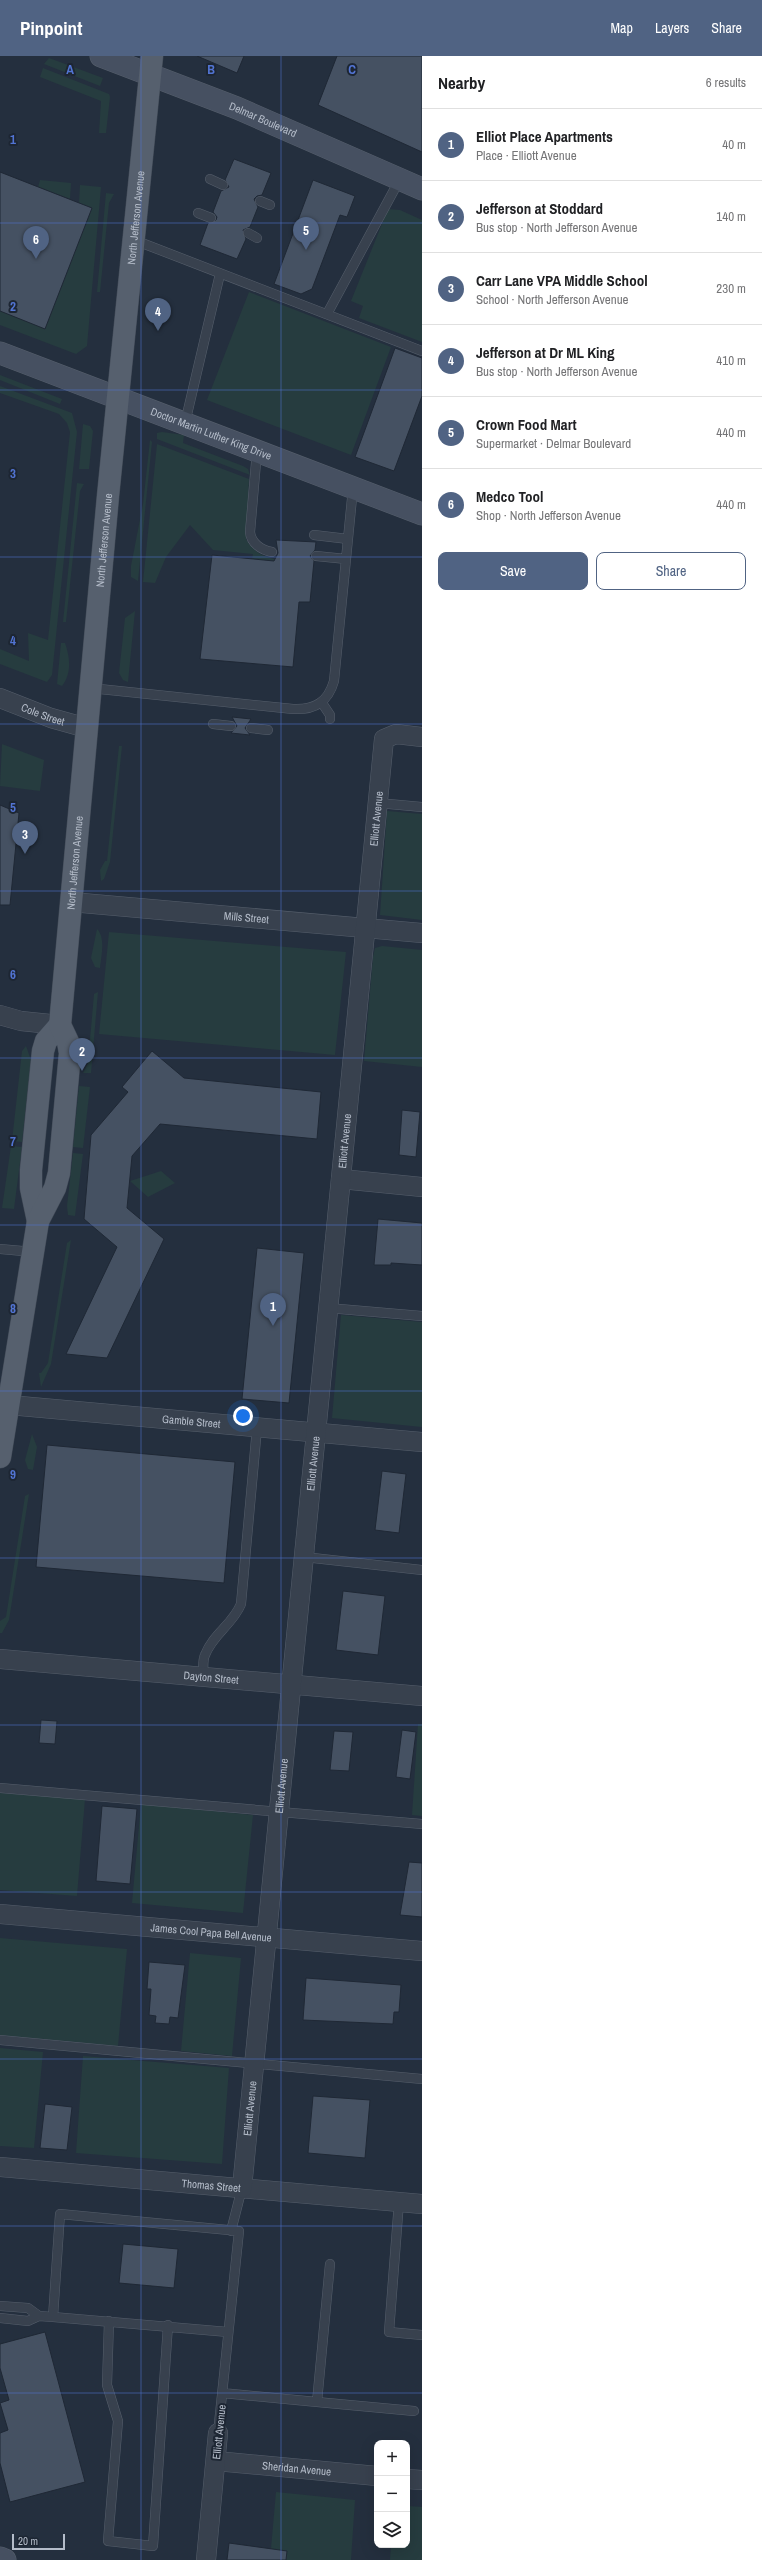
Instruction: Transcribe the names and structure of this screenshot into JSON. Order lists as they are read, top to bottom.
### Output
{
  "streets": {
    "main road": ["Delmar Boulevard", "North Jefferson Avenue", "Doctor Martin Luther King Drive"],
    "street": [
      "Cole Street",
      "Elliott Avenue",
      "Mills Street",
      "Gamble Street",
      "Dayton Street",
      "James Cool Papa Bell Avenue",
      "Thomas Street",
      "Sheridan Avenue"
    ]
  },
  "crossings": [
    ["Delmar Boulevard", "North Jefferson Avenue"],
    ["North Jefferson Avenue", "Doctor Martin Luther King Drive"],
    ["North Jefferson Avenue", "Cole Street"],
    ["North Jefferson Avenue", "Mills Street"],
    ["North Jefferson Avenue", "Gamble Street"],
    ["Elliott Avenue", "Mills Street"],
    ["Elliott Avenue", "Gamble Street"],
    ["Elliott Avenue", "Dayton Street"],
    ["Elliott Avenue", "James Cool Papa Bell Avenue"],
    ["Elliott Avenue", "Thomas Street"],
    ["Elliott Avenue", "Sheridan Avenue"]
  ],
  "scale_bar": "20 m",
  "page": {
    "header": "Pinpoint",
    "nav": ["Map", "Layers", "Share"],
    "heading": ["Nearby", "6 results"],
    "list": [
      {
        "mark": "1",
        "name": "Elliot Place Apartments",
        "note": "Place · Elliott Avenue",
        "value": "40 m"
      },
      {
        "mark": "2",
        "name": "Jefferson at Stoddard",
        "note": "Bus stop · North Jefferson Avenue",
        "value": "140 m"
      },
      {
        "mark": "3",
        "name": "Carr Lane VPA Middle School",
        "note": "School · North Jefferson Avenue",
        "value": "230 m"
      },
      {
        "mark": "4",
        "name": "Jefferson at Dr ML King",
        "note": "Bus stop · North Jefferson Avenue",
        "value": "410 m"
      },
      {
        "mark": "5",
        "name": "Crown Food Mart",
        "note": "Supermarket · Delmar Boulevard",
        "value": "440 m"
      },
      {
        "mark": "6",
        "name": "Medco Tool",
        "note": "Shop · North Jefferson Avenue",
        "value": "440 m"
      }
    ],
    "pins": [
      "5",
      "6",
      "4",
      "3",
      "2",
      "1"
    ],
    "buttons": ["Save", "Share"],
    "map_buttons": ["+", "−"],
    "scale": "20 m"
  },
  "grid": {
    "columns": ["A", "B", "C"],
    "rows": [
      "1",
      "2",
      "3",
      "4",
      "5",
      "6",
      "7",
      "8",
      "9"
    ]
  }
}
